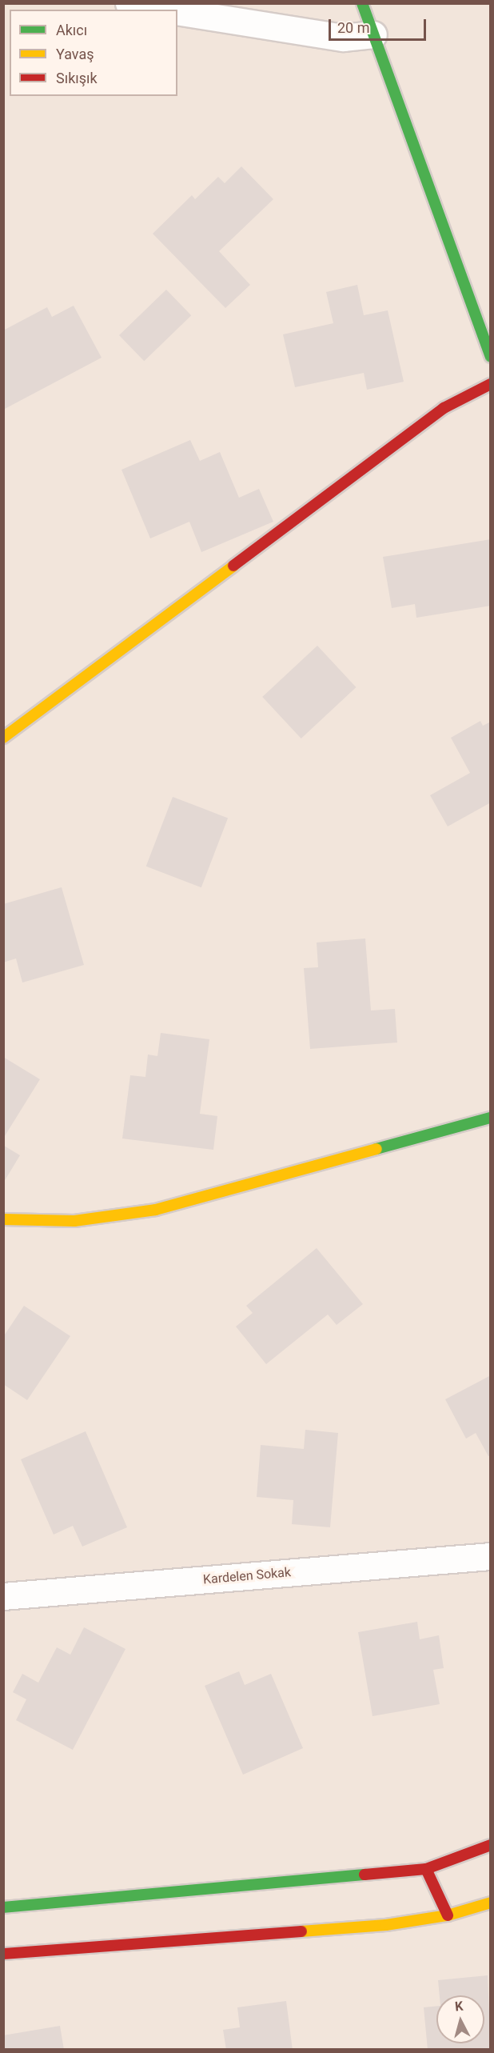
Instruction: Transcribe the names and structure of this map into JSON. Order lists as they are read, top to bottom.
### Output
{
  "streets": {
    "street": ["Kardelen Sokak"]
  },
  "legend": ["Akıcı", "Yavaş", "Sıkışık"],
  "scale_bar": "20 m",
  "north": "top"
}
